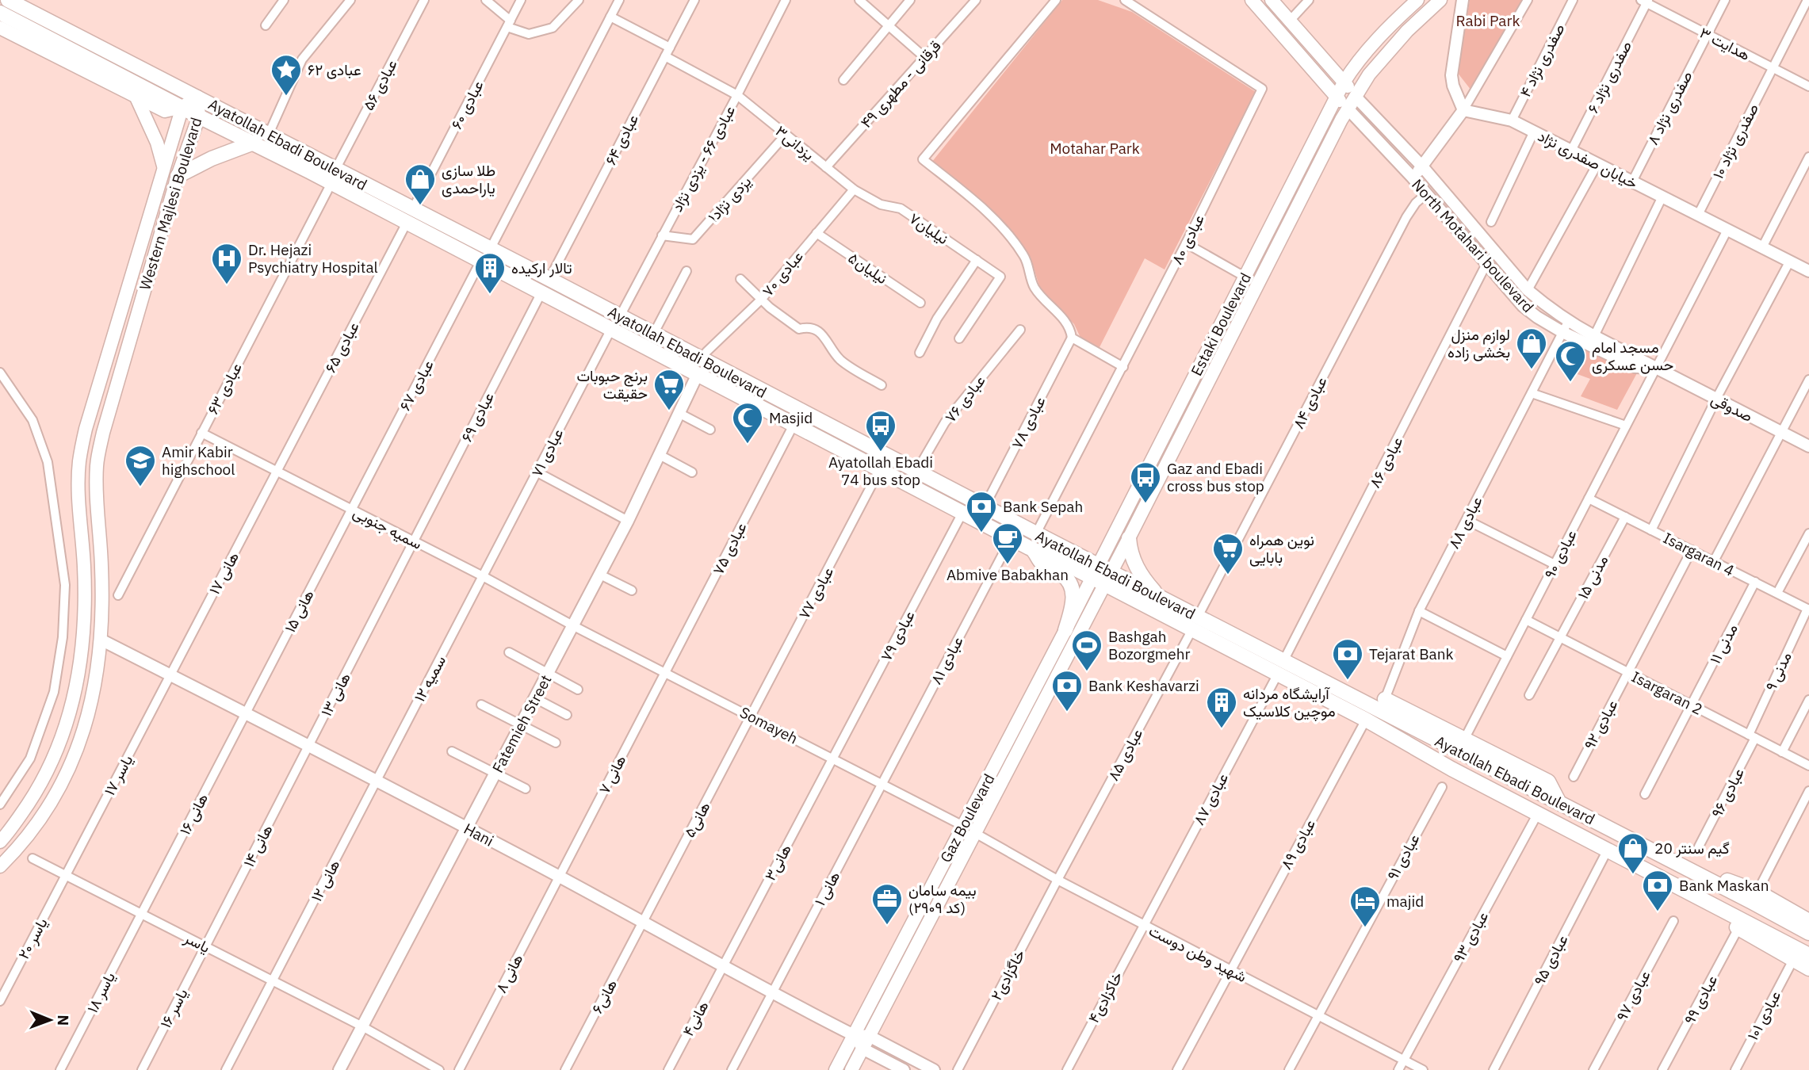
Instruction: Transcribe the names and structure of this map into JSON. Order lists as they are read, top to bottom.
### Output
{
  "streets": {
    "main road": [
      "Ayatollah Ebadi Boulevard",
      "Western Majlesi Boulevard",
      "North Motahari boulevard",
      "Estaki Boulevard",
      "Gaz Boulevard"
    ],
    "street": [
      "هدایت ۳",
      "صفدری نژاد ۴",
      "صفدری نژاد ۶",
      "قرقانی - مطهری ۴۹",
      "عبادی ۵۶",
      "عبادی ۶۰",
      "صفدری نژاد ۸",
      "عبادی ۶۴",
      "صفدری نژاد ۱۰",
      "یزدانی۳",
      "عبادی ۶۶ - یزدی نژاد",
      "خیابان صفدری نژاد",
      "یزدی نژاد۱",
      "نیلیان۷",
      "عبادی ۸۰",
      "نیلیان۵",
      "عبادی ۷۰",
      "عبادی ۶۵",
      "عبادی ۶۷",
      "عبادی ۶۳",
      "عبادی ۷۶",
      "عبادی ۸۴",
      "صدوقی",
      "عبادی ۶۹",
      "عبادی ۷۸",
      "عبادی ۷۱",
      "عبادی ۸۶",
      "عبادی ۸۸",
      "سمیه جنوبی",
      "عبادی ۷۵",
      "عبادی ۹۰",
      "Isargaran 4",
      "هانی ۱۷",
      "مدنی ۱۵",
      "عبادی ۷۷",
      "هانی ۱۵",
      "عبادی ۷۹",
      "مدنی ۱۱",
      "عبادی ۸۱",
      "مدنی ۹",
      "سمیه ۱۲",
      "Isargaran 2",
      "هانی ۱۳",
      "Fatemieh Street",
      "عبادی ۹۲",
      "Somayeh",
      "عبادی ۸۵",
      "هانی ۷",
      "یاسر ۱۷",
      "عبادی ۹۶",
      "عبادی ۸۷",
      "هانی ۱۶",
      "هانی۵",
      "Hani",
      "عبادی ۸۹",
      "هانی ۱۴",
      "عبادی ۹۱",
      "هانی۳",
      "هانی ۱۲",
      "هانی ۱",
      "عبادی ۹۳",
      "یاسر ۲۰",
      "یاسر",
      "شهید وطن دوست",
      "عبادی ۹۵",
      "هانی ۸",
      "خاگزادی۲",
      "یاسر ۱۸",
      "عبادی ۹۷",
      "هانی۶",
      "خاکزادی۴",
      "عبادی ۹۹",
      "یاسر ۱۶",
      "عبادی ۱۰۱",
      "هانی۴"
    ]
  },
  "crossings": [
    ["هدایت ۳", "صفدری نژاد ۶"],
    ["هدایت ۳", "صفدری نژاد ۸"],
    ["هدایت ۳", "صفدری نژاد ۱۰"],
    ["صفدری نژاد ۴", "خیابان صفدری نژاد"],
    ["صفدری نژاد ۶", "خیابان صفدری نژاد"],
    ["قرقانی - مطهری ۴۹", "یزدانی۳"],
    ["عبادی ۵۶", "Ayatollah Ebadi Boulevard"],
    ["عبادی ۵۶", "عبادی ۶۳"],
    ["عبادی ۶۰", "Ayatollah Ebadi Boulevard"],
    ["عبادی ۶۰", "عبادی ۶۵"],
    ["صفدری نژاد ۸", "خیابان صفدری نژاد"],
    ["عبادی ۶۴", "یزدانی۳"],
    ["عبادی ۶۴", "Ayatollah Ebadi Boulevard"],
    ["صفدری نژاد ۱۰", "خیابان صفدری نژاد"],
    ["یزدانی۳", "عبادی ۶۶ - یزدی نژاد"],
    ["یزدانی۳", "یزدی نژاد۱"],
    ["یزدانی۳", "نیلیان۷"],
    ["یزدانی۳", "عبادی ۷۰"],
    ["Ayatollah Ebadi Boulevard", "عبادی ۶۶ - یزدی نژاد"],
    ["Ayatollah Ebadi Boulevard", "Western Majlesi Boulevard"],
    ["Ayatollah Ebadi Boulevard", "عبادی ۸۰"],
    ["Ayatollah Ebadi Boulevard", "Estaki Boulevard"],
    ["Ayatollah Ebadi Boulevard", "عبادی ۶۵"],
    ["Ayatollah Ebadi Boulevard", "عبادی ۶۷"],
    ["Ayatollah Ebadi Boulevard", "عبادی ۶۳"],
    ["Ayatollah Ebadi Boulevard", "عبادی ۷۶"],
    ["Ayatollah Ebadi Boulevard", "عبادی ۸۴"],
    ["Ayatollah Ebadi Boulevard", "عبادی ۶۹"],
    ["Ayatollah Ebadi Boulevard", "عبادی ۷۸"],
    ["Ayatollah Ebadi Boulevard", "عبادی ۷۱"],
    ["Ayatollah Ebadi Boulevard", "عبادی ۸۶"],
    ["Ayatollah Ebadi Boulevard", "عبادی ۷۵"],
    ["Ayatollah Ebadi Boulevard", "عبادی ۹۰"],
    ["Ayatollah Ebadi Boulevard", "عبادی ۷۷"],
    ["Ayatollah Ebadi Boulevard", "عبادی ۷۹"],
    ["Ayatollah Ebadi Boulevard", "عبادی ۸۱"],
    ["Ayatollah Ebadi Boulevard", "Fatemieh Street"],
    ["Ayatollah Ebadi Boulevard", "عبادی ۸۵"],
    ["Ayatollah Ebadi Boulevard", "عبادی ۸۷"],
    ["Ayatollah Ebadi Boulevard", "Gaz Boulevard"],
    ["Ayatollah Ebadi Boulevard", "عبادی ۸۹"],
    ["Ayatollah Ebadi Boulevard", "عبادی ۹۳"],
    ["Ayatollah Ebadi Boulevard", "عبادی ۹۵"],
    ["عبادی ۶۶ - یزدی نژاد", "یزدی نژاد۱"],
    ["خیابان صفدری نژاد", "عبادی ۹۰"],
    ["Western Majlesi Boulevard", "Hani"],
    ["نیلیان۷", "عبادی ۷۰"],
    ["North Motahari boulevard", "Estaki Boulevard"],
    ["North Motahari boulevard", "عبادی ۸۴"],
    ["North Motahari boulevard", "صدوقی"],
    ["North Motahari boulevard", "عبادی ۸۶"],
    ["North Motahari boulevard", "عبادی ۸۸"],
    ["North Motahari boulevard", "عبادی ۹۰"],
    ["نیلیان۵", "عبادی ۷۰"],
    ["Estaki Boulevard", "Gaz Boulevard"],
    ["عبادی ۶۵", "سمیه جنوبی"],
    ["عبادی ۶۵", "هانی ۱۷"],
    ["عبادی ۶۷", "سمیه جنوبی"],
    ["عبادی ۶۷", "هانی ۱۵"],
    ["عبادی ۶۳", "سمیه جنوبی"],
    ["عبادی ۸۴", "عبادی ۸۵"],
    ["صدوقی", "عبادی ۹۰"],
    ["عبادی ۶۹", "سمیه جنوبی"],
    ["عبادی ۶۹", "هانی ۱۳"],
    ["عبادی ۷۱", "سمیه جنوبی"],
    ["عبادی ۷۱", "سمیه ۱۲"],
    ["عبادی ۸۶", "عبادی ۸۷"],
    ["سمیه جنوبی", "هانی ۱۷"],
    ["سمیه جنوبی", "هانی ۱۵"],
    ["سمیه جنوبی", "سمیه ۱۲"],
    ["سمیه جنوبی", "Fatemieh Street"],
    ["سمیه جنوبی", "Somayeh"],
    ["عبادی ۷۵", "Somayeh"],
    ["عبادی ۷۵", "هانی ۷"],
    ["عبادی ۹۰", "Isargaran 4"],
    ["عبادی ۹۰", "Isargaran 2"],
    ["Isargaran 4", "مدنی ۱۵"],
    ["Isargaran 4", "مدنی ۱۱"],
    ["Isargaran 4", "مدنی ۹"],
    ["Isargaran 4", "عبادی ۹۲"],
    ["هانی ۱۷", "یاسر ۱۷"],
    ["هانی ۱۷", "Hani"],
    ["مدنی ۱۵", "Isargaran 2"],
    ["عبادی ۷۷", "Somayeh"],
    ["عبادی ۷۷", "هانی۵"],
    ["هانی ۱۵", "هانی ۱۶"],
    ["هانی ۱۵", "Hani"],
    ["عبادی ۷۹", "Somayeh"],
    ["عبادی ۷۹", "هانی۳"],
    ["مدنی ۱۱", "Isargaran 2"],
    ["عبادی ۸۱", "Somayeh"],
    ["عبادی ۸۱", "هانی ۱"],
    ["مدنی ۹", "Isargaran 2"],
    ["مدنی ۹", "عبادی ۹۶"],
    ["سمیه ۱۲", "Hani"],
    ["سمیه ۱۲", "هانی ۱۲"],
    ["Isargaran 2", "عبادی ۹۲"],
    ["Isargaran 2", "عبادی ۹۶"],
    ["هانی ۱۳", "Hani"],
    ["هانی ۱۳", "هانی ۱۴"],
    ["Fatemieh Street", "Somayeh"],
    ["Fatemieh Street", "Hani"],
    ["Fatemieh Street", "یاسر"],
    ["Somayeh", "هانی ۷"],
    ["Somayeh", "Gaz Boulevard"],
    ["Somayeh", "هانی۵"],
    ["Somayeh", "هانی۳"],
    ["Somayeh", "هانی ۱"],
    ["عبادی ۸۵", "شهید وطن دوست"],
    ["عبادی ۸۵", "خاگزادی۲"],
    ["هانی ۷", "Hani"],
    ["هانی ۷", "هانی ۸"],
    ["یاسر ۱۷", "Hani"],
    ["یاسر ۱۷", "یاسر ۲۰"],
    ["یاسر ۱۷", "یاسر"],
    ["عبادی ۸۷", "شهید وطن دوست"],
    ["عبادی ۸۷", "خاکزادی۴"],
    ["هانی ۱۶", "Hani"],
    ["هانی ۱۶", "یاسر"],
    ["هانی ۱۶", "یاسر ۱۸"],
    ["Gaz Boulevard", "Hani"],
    ["Gaz Boulevard", "شهید وطن دوست"],
    ["هانی۵", "Hani"],
    ["هانی۵", "هانی۶"],
    ["Hani", "هانی ۱۴"],
    ["Hani", "هانی۳"],
    ["Hani", "هانی ۱۲"],
    ["Hani", "هانی ۱"],
    ["Hani", "هانی ۸"],
    ["Hani", "هانی۶"],
    ["Hani", "هانی۴"],
    ["عبادی ۸۹", "شهید وطن دوست"],
    ["هانی ۱۴", "یاسر"],
    ["هانی ۱۴", "یاسر ۱۶"],
    ["عبادی ۹۱", "شهید وطن دوست"],
    ["هانی۳", "هانی۴"],
    ["هانی ۱۲", "یاسر"],
    ["عبادی ۹۳", "شهید وطن دوست"],
    ["یاسر ۲۰", "یاسر"],
    ["یاسر", "یاسر ۱۸"],
    ["یاسر", "یاسر ۱۶"],
    ["شهید وطن دوست", "خاگزادی۲"],
    ["شهید وطن دوست", "خاکزادی۴"]
  ],
  "parks": ["Rabi Park", "Motahar Park"],
  "places": {
    "place": ["عبادی ۶۲"],
    "shop": ["طلا سازی یاراحمدی", "لوازم منزل بخشی زاده", "گیم سنتر 20"],
    "hospital": ["Dr. Hejazi Psychiatry Hospital"],
    "building": ["تالار ارکیده", "آرایشگاه مردانه موچین کلاسیک"],
    "mosque": ["مسجد امام حسن عسکری", "Masjid"],
    "supermarket": ["برنج حبوبات حقیقت", "نوین همراه بابایی"],
    "bus stop": ["Ayatollah Ebadi 74 bus stop", "Gaz and Ebadi cross bus stop"],
    "school or university": ["Amir Kabir highschool"],
    "bank": [
      "Bank Sepah",
      "Tejarat Bank",
      "Bank Keshavarzi",
      "Bank Maskan"
    ],
    "cafe": ["Abmive Babakhan"],
    "sports": ["Bashgah Bozorgmehr"],
    "office": ["بیمه سامان (کد ۲۹۰۹)"],
    "hotel": ["majid"]
  },
  "north": "right"
}
